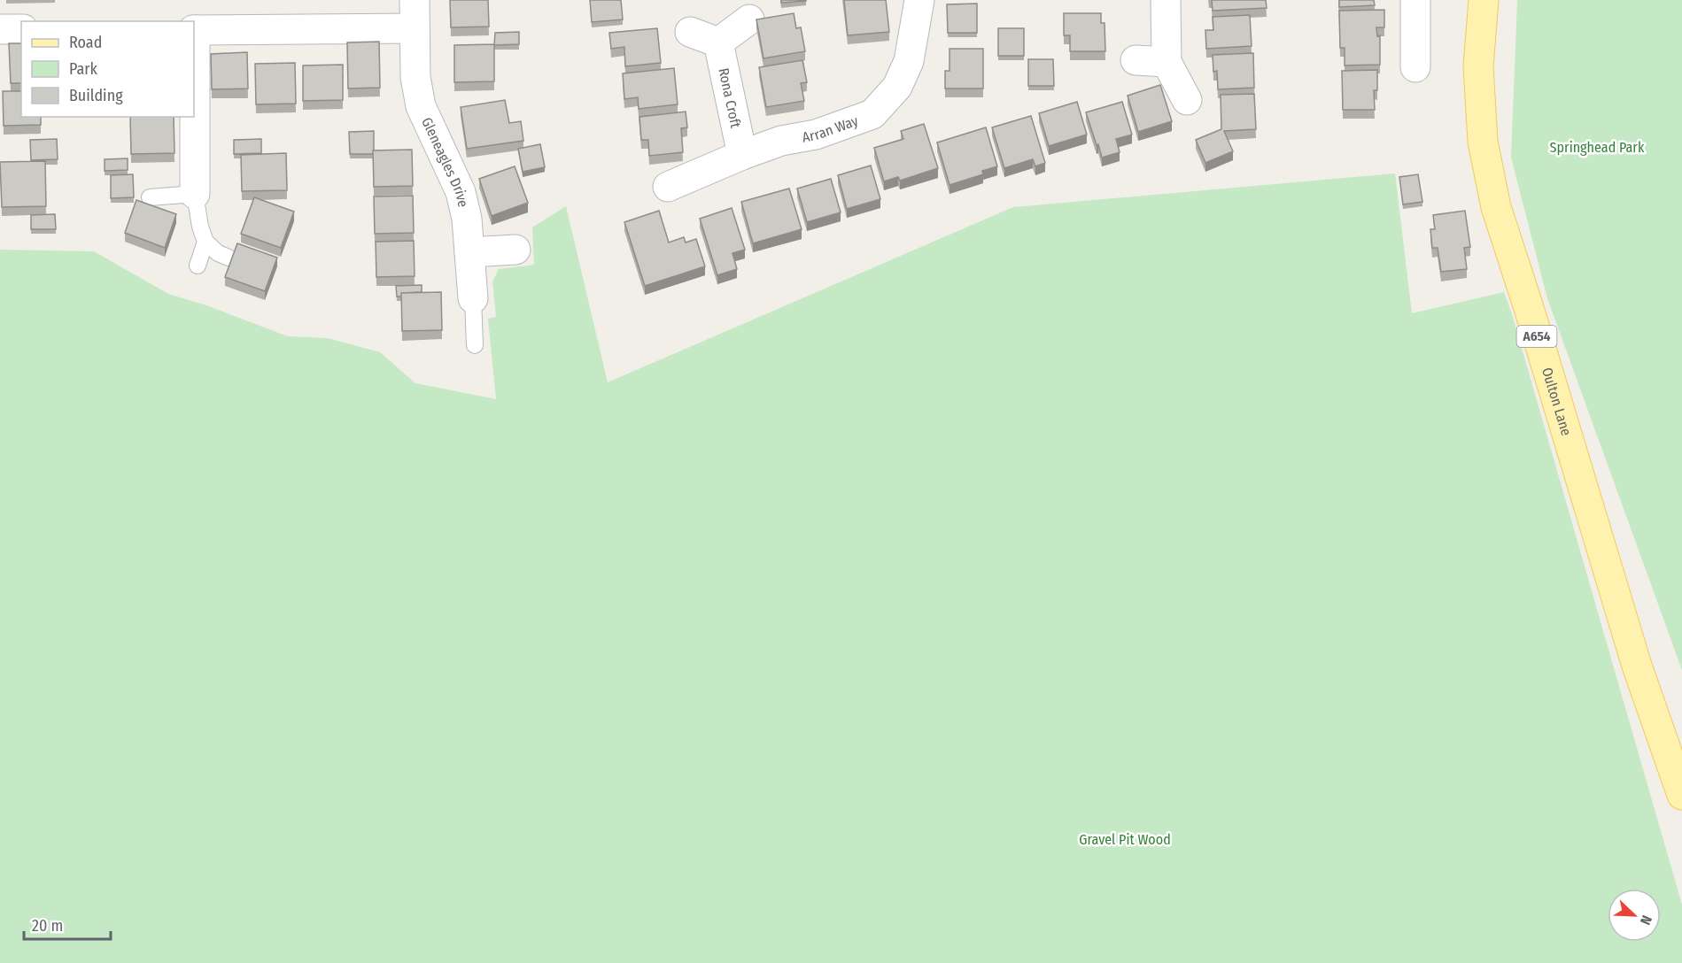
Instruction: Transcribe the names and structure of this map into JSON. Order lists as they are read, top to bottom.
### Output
{
  "streets": {
    "main road": ["A654", "Oulton Lane"],
    "street": ["Rona Croft", "Arran Way", "Gleneagles Drive"]
  },
  "crossings": [
    ["Rona Croft", "Arran Way"]
  ],
  "parks": ["Springhead Park", "Gravel Pit Wood"],
  "legend": ["Road", "Park", "Building"],
  "scale_bar": "20 m",
  "north": "bottom right"
}
